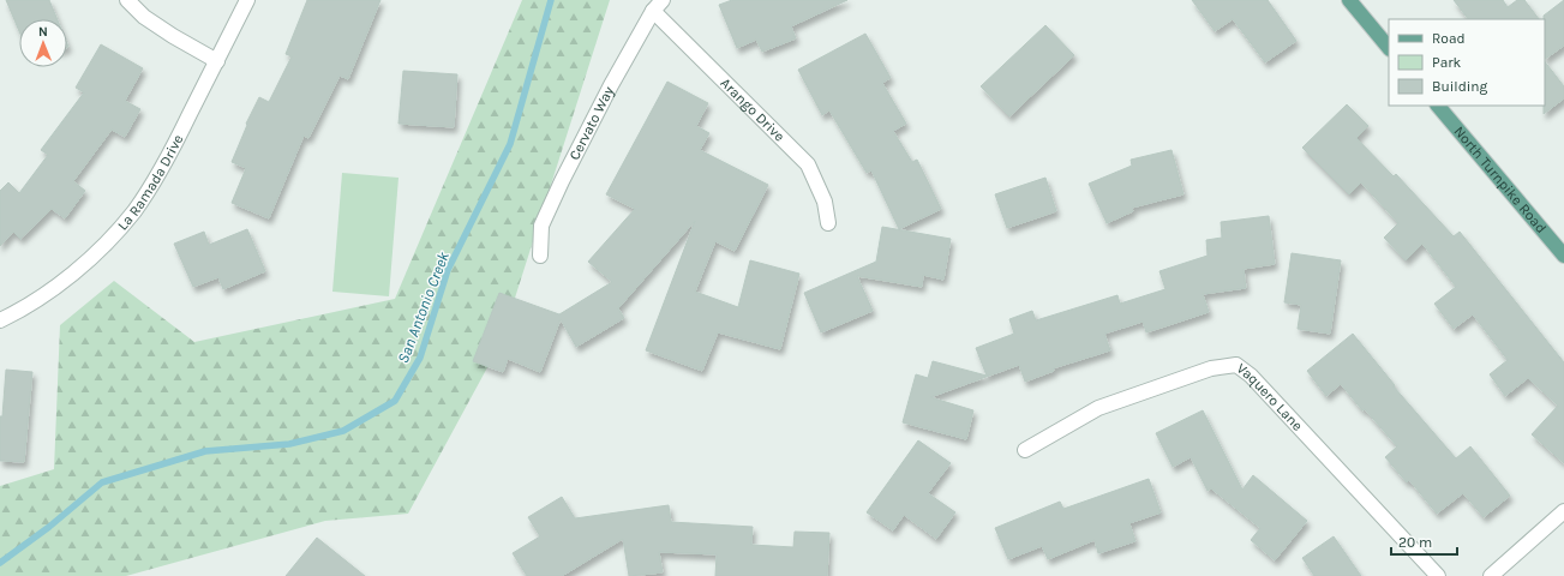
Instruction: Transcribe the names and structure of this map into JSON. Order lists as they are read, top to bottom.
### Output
{
  "streets": {
    "main road": ["North Turnpike Road"],
    "street": [
      "Arango Drive",
      "Cervato Way",
      "La Ramada Drive",
      "Vaquero Lane"
    ]
  },
  "crossings": [
    ["Arango Drive", "Cervato Way"]
  ],
  "water": ["San Antonio Creek"],
  "legend": ["Road", "Park", "Building"],
  "scale_bar": "20 m",
  "north": "top"
}
